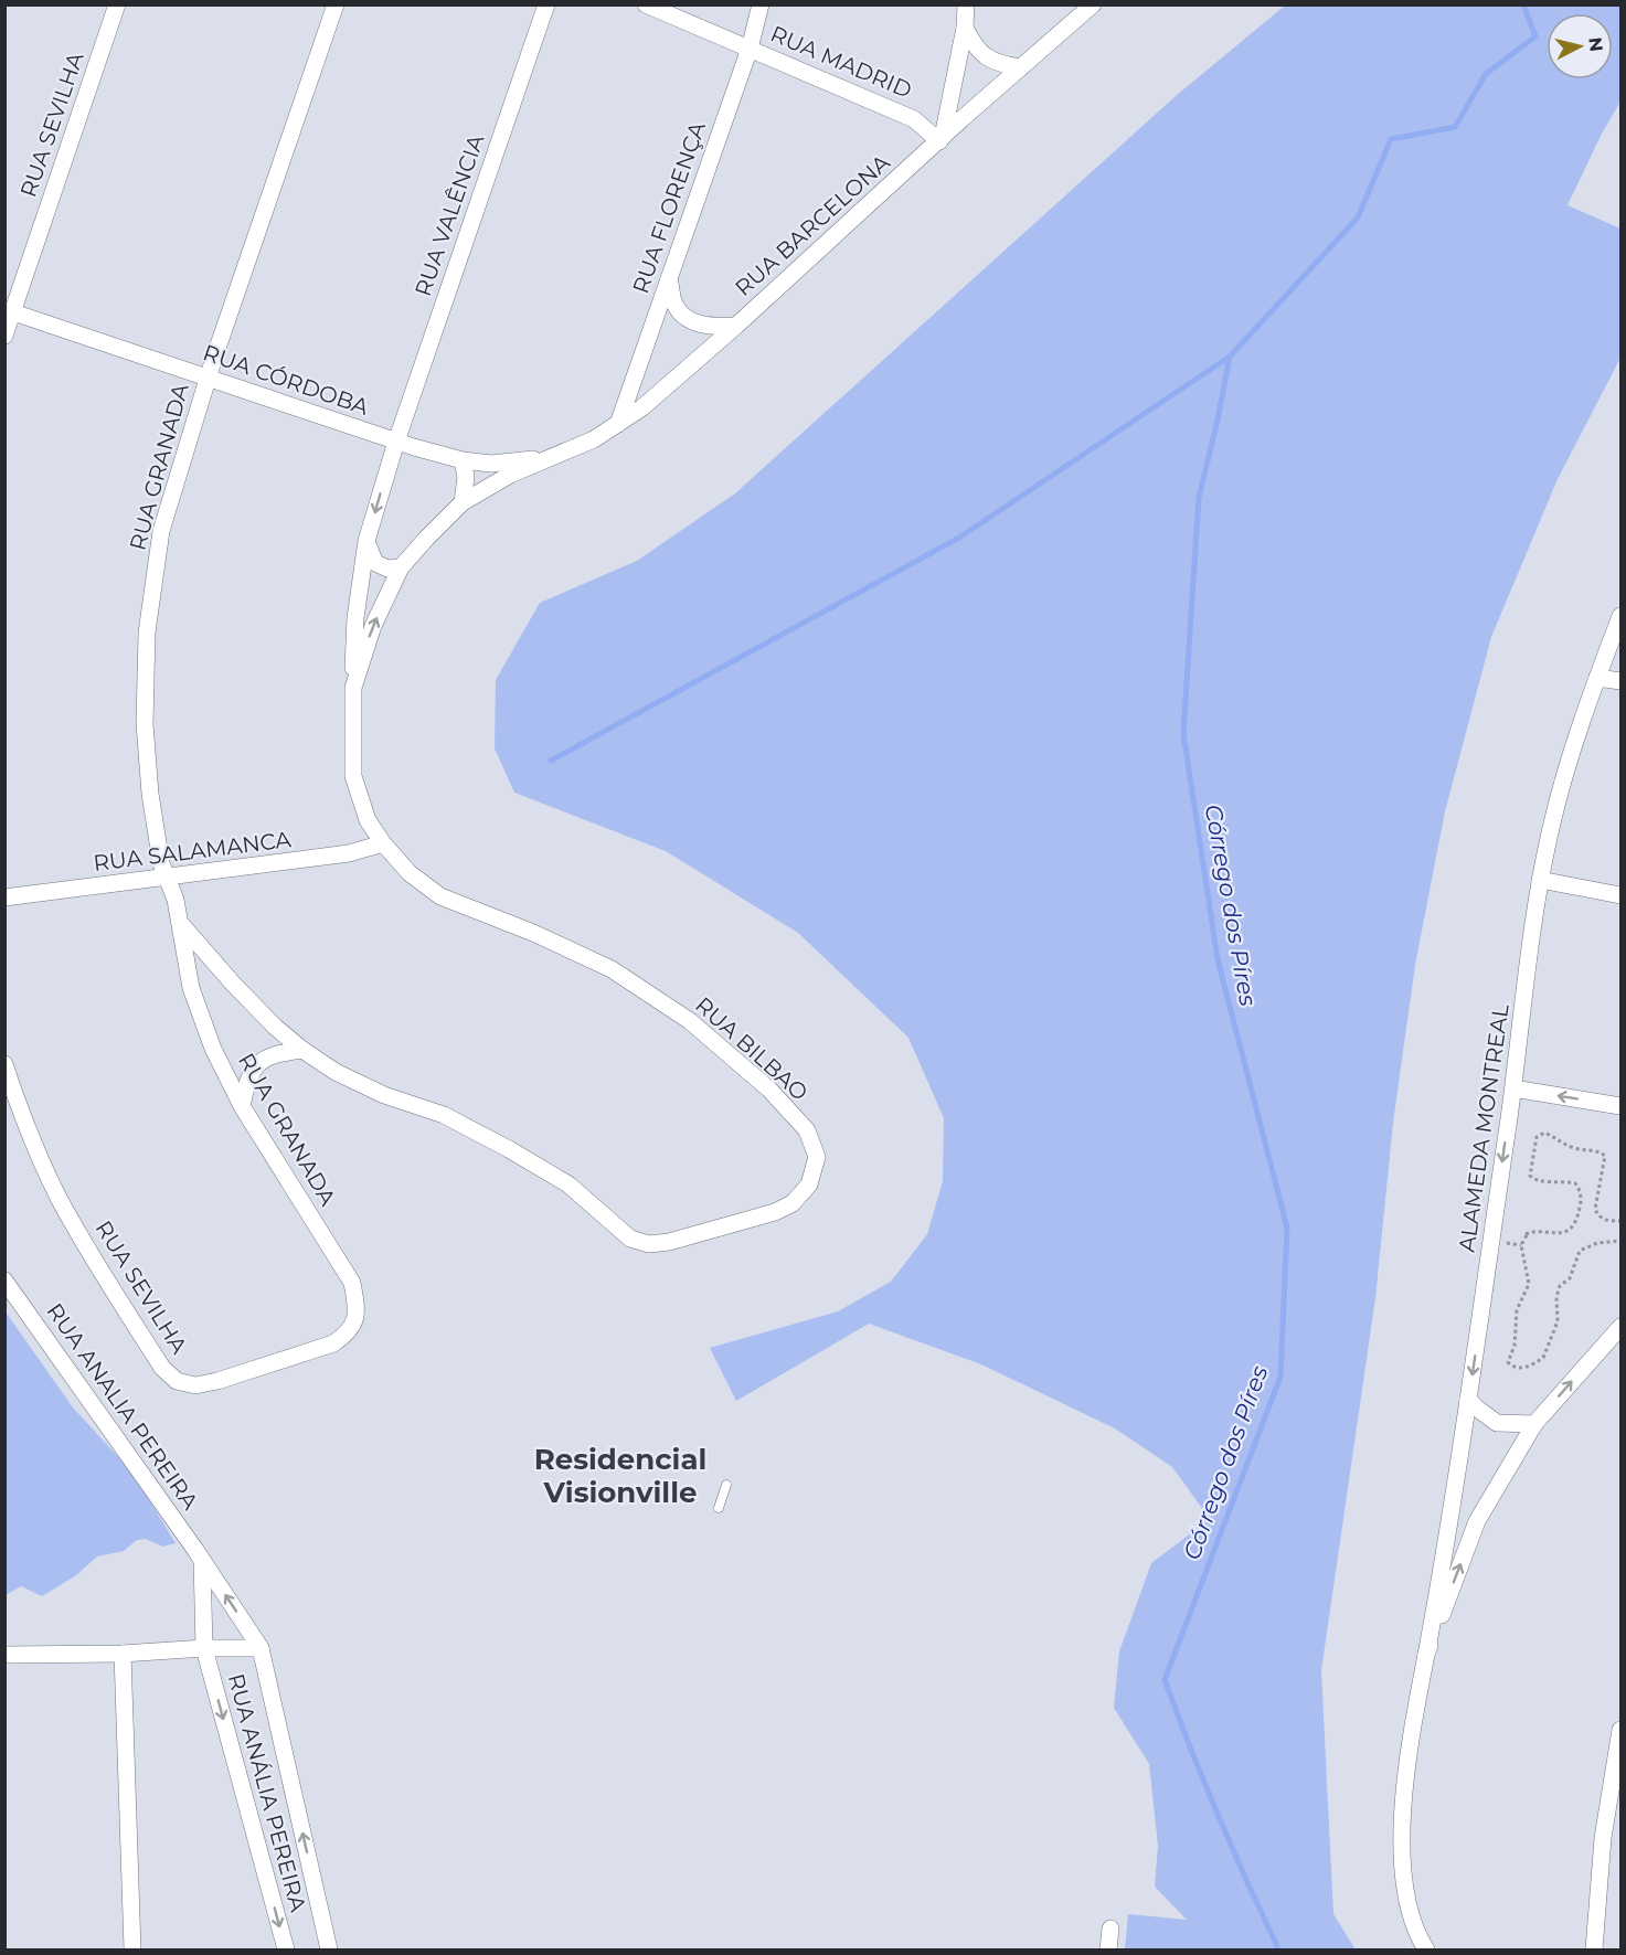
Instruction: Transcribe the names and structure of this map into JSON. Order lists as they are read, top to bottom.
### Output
{
  "streets": {
    "street": [
      "RUA MADRID",
      "RUA SEVILHA",
      "RUA FLORENÇA",
      "RUA VALÊNCIA",
      "RUA BARCELONA",
      "RUA CÓRDOBA",
      "RUA GRANADA",
      "RUA SALAMANCA",
      "RUA BILBAO",
      "ALAMEDA MONTREAL",
      "RUA ANALIA PEREIRA",
      "RUA ANÁLIA PEREIRA"
    ]
  },
  "crossings": [
    ["RUA MADRID", "RUA FLORENÇA"],
    ["RUA MADRID", "RUA BARCELONA"],
    ["RUA SEVILHA", "RUA CÓRDOBA"],
    ["RUA SEVILHA", "RUA GRANADA"],
    ["RUA FLORENÇA", "RUA BARCELONA"],
    ["RUA VALÊNCIA", "RUA CÓRDOBA"],
    ["RUA VALÊNCIA", "RUA BILBAO"],
    ["RUA BARCELONA", "RUA CÓRDOBA"],
    ["RUA BARCELONA", "RUA BILBAO"],
    ["RUA CÓRDOBA", "RUA GRANADA"],
    ["RUA CÓRDOBA", "RUA BILBAO"],
    ["RUA GRANADA", "RUA SALAMANCA"],
    ["RUA GRANADA", "RUA BILBAO"],
    ["RUA SALAMANCA", "RUA BILBAO"],
    ["RUA ANALIA PEREIRA", "RUA ANÁLIA PEREIRA"]
  ],
  "districts": ["Residencial Visionville"],
  "water": ["Córrego dos Píres"],
  "north": "right"
}
